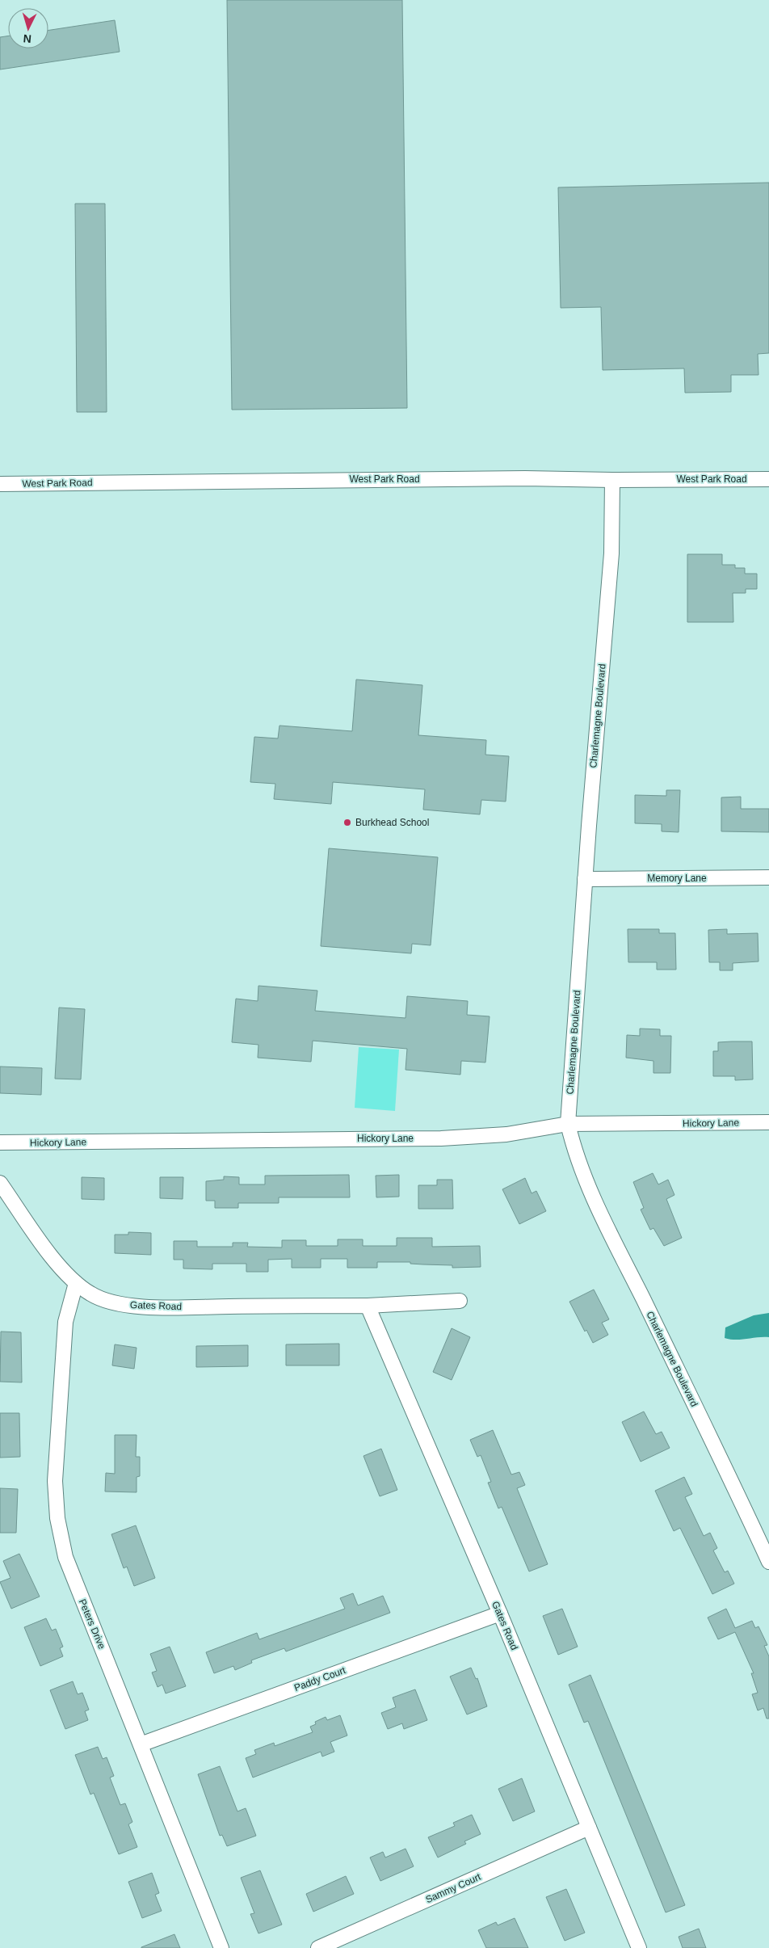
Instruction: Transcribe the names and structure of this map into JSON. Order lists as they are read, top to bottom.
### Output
{
  "streets": {
    "street": [
      "West Park Road",
      "Charlemagne Boulevard",
      "Memory Lane",
      "Hickory Lane",
      "Gates Road",
      "Peters Drive",
      "Paddy Court",
      "Sammy Court"
    ]
  },
  "crossings": [
    ["West Park Road", "Charlemagne Boulevard"],
    ["Charlemagne Boulevard", "Memory Lane"],
    ["Charlemagne Boulevard", "Hickory Lane"],
    ["Gates Road", "Peters Drive"],
    ["Gates Road", "Paddy Court"],
    ["Gates Road", "Sammy Court"],
    ["Peters Drive", "Paddy Court"]
  ],
  "places": ["Burkhead School"],
  "north": "bottom"
}
